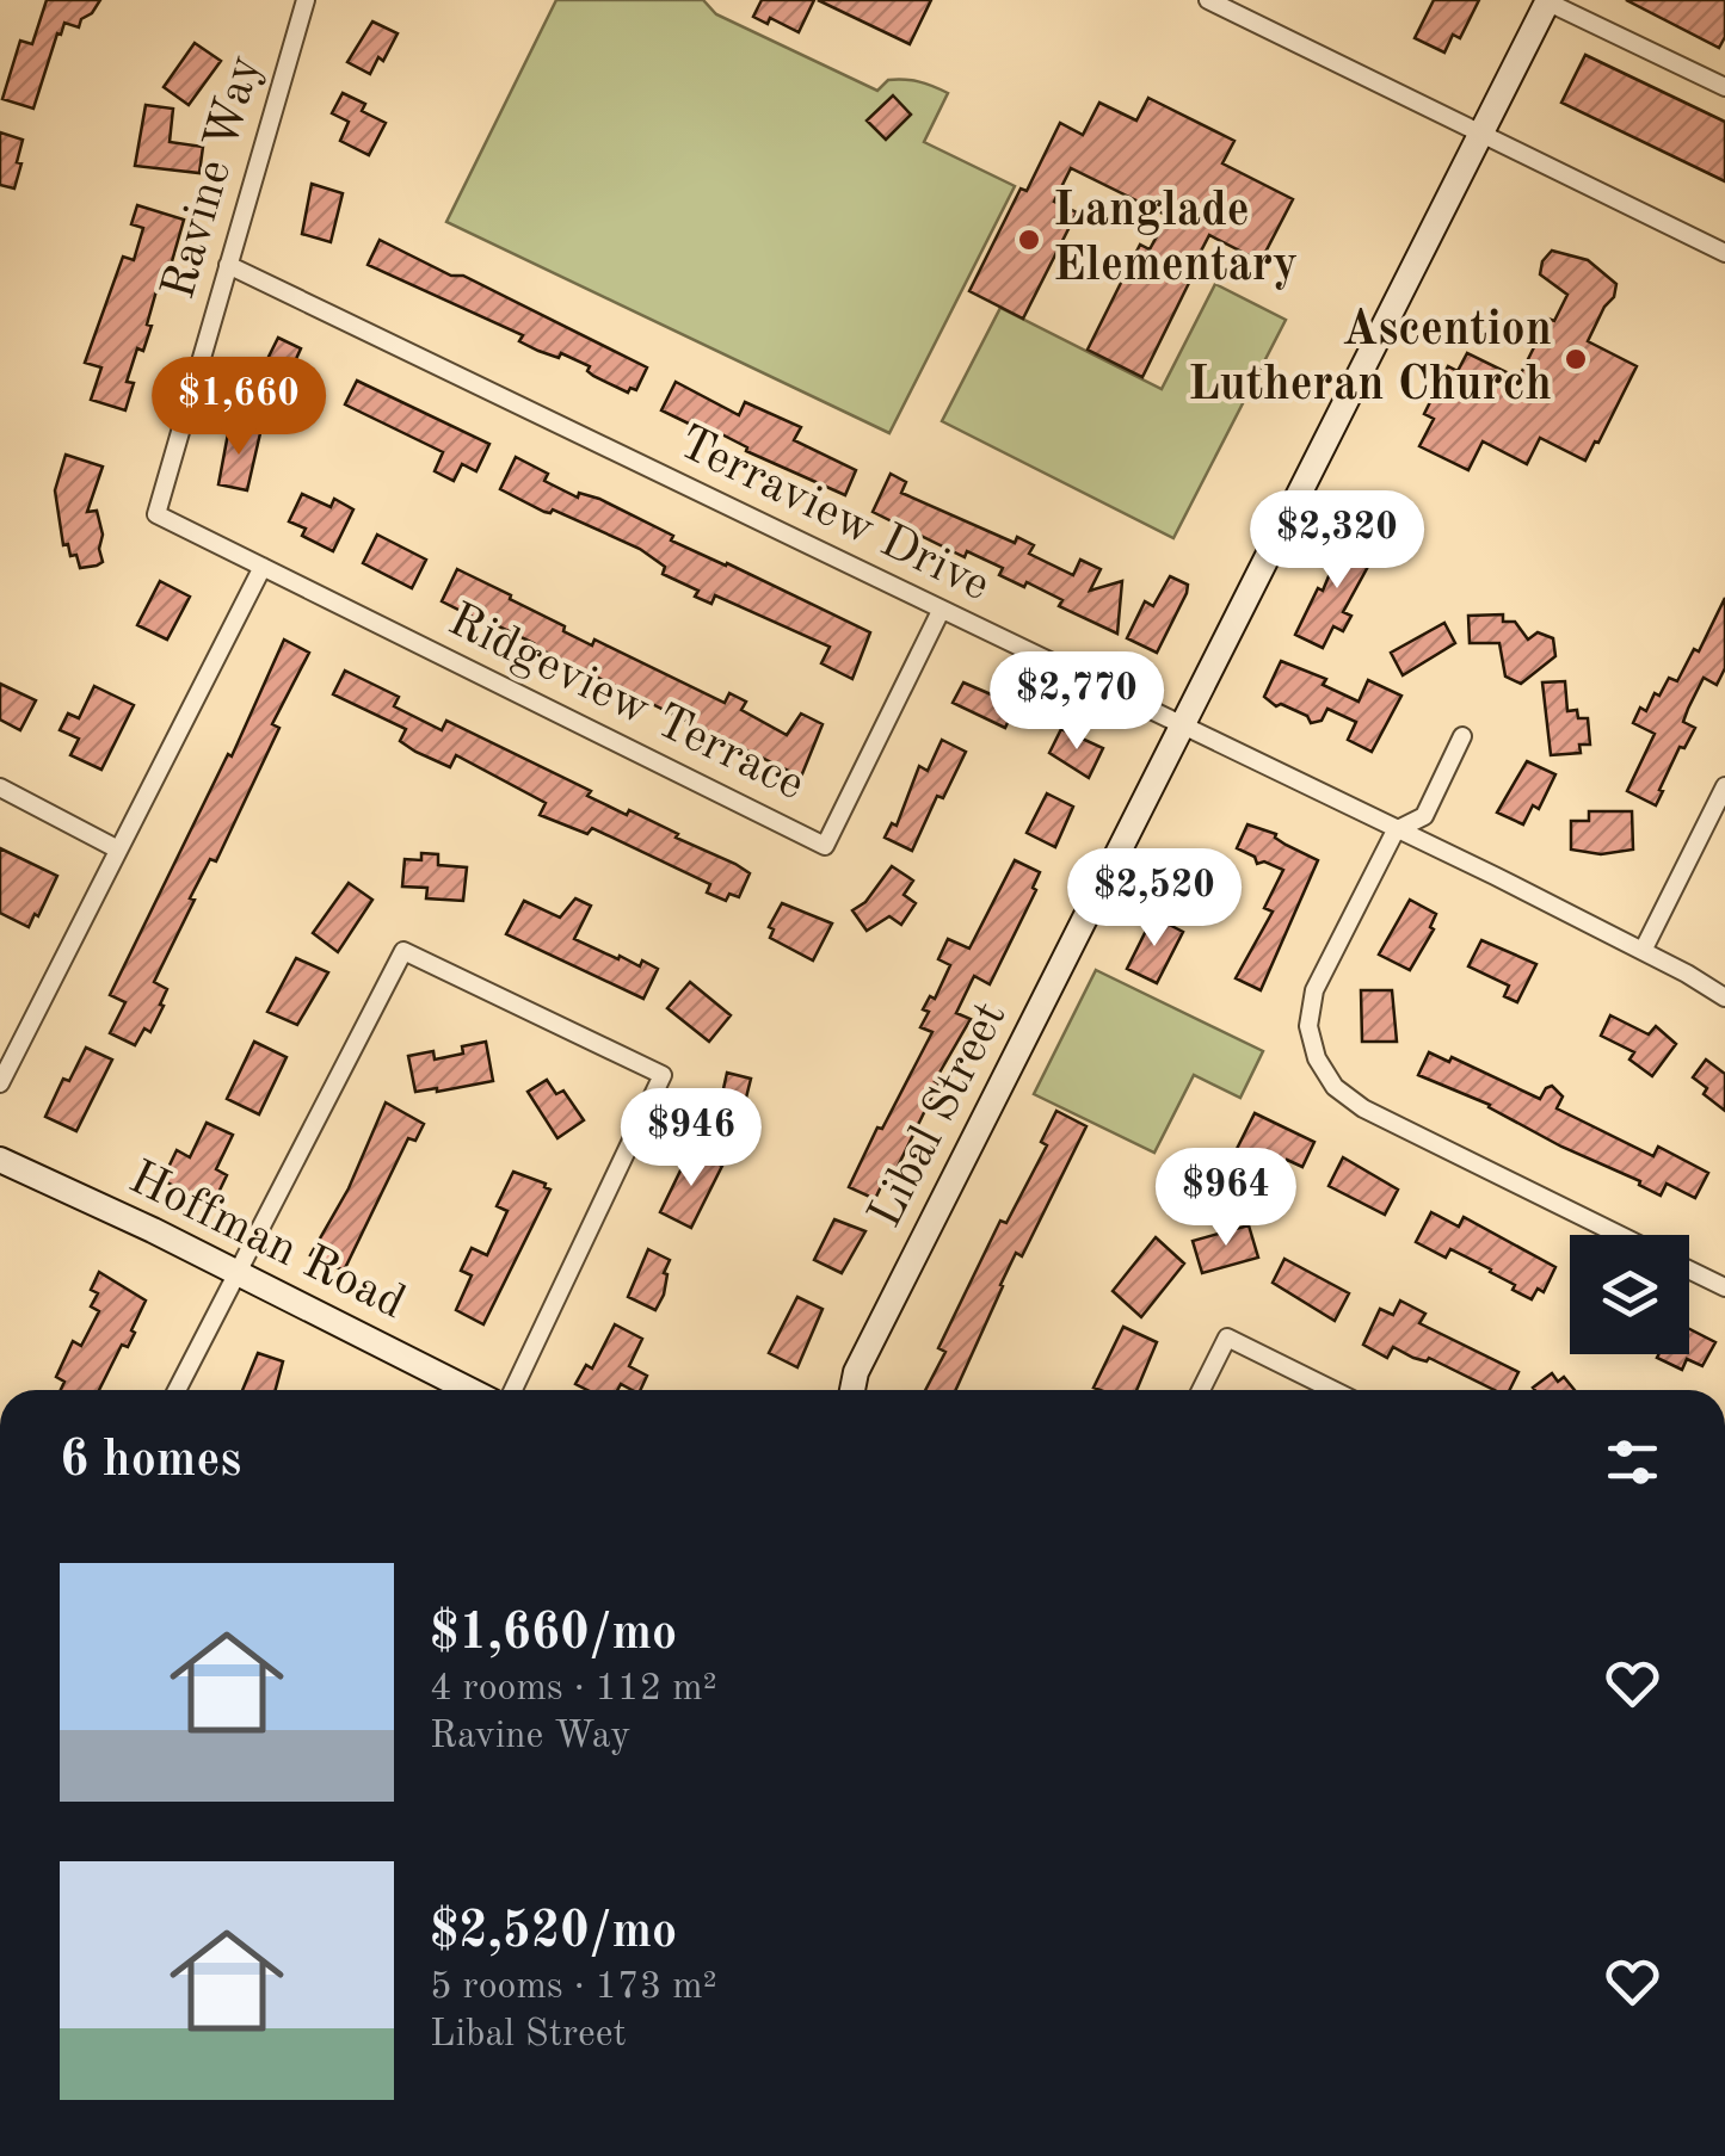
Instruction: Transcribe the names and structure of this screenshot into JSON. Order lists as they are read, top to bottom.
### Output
{
  "streets": {
    "street": [
      "Ravine Way",
      "Terraview Drive",
      "Ridgeview Terrace",
      "Libal Street",
      "Hoffman Road"
    ]
  },
  "crossings": [
    ["Ravine Way", "Terraview Drive"],
    ["Ravine Way", "Ridgeview Terrace"],
    ["Terraview Drive", "Ridgeview Terrace"],
    ["Terraview Drive", "Libal Street"]
  ],
  "places": ["Langlade Elementary", "Ascention Lutheran Church"],
  "page": {
    "price": [
      "$1,660",
      "$2,320",
      "$2,770",
      "$2,520",
      "$946",
      "$964"
    ],
    "heading": "6 homes",
    "list": [
      {
        "name": "$1,660/mo",
        "note": "4 rooms · 112 m² · Ravine Way"
      },
      {
        "name": "$2,520/mo",
        "note": "5 rooms · 173 m² · Libal Street"
      }
    ]
  }
}
